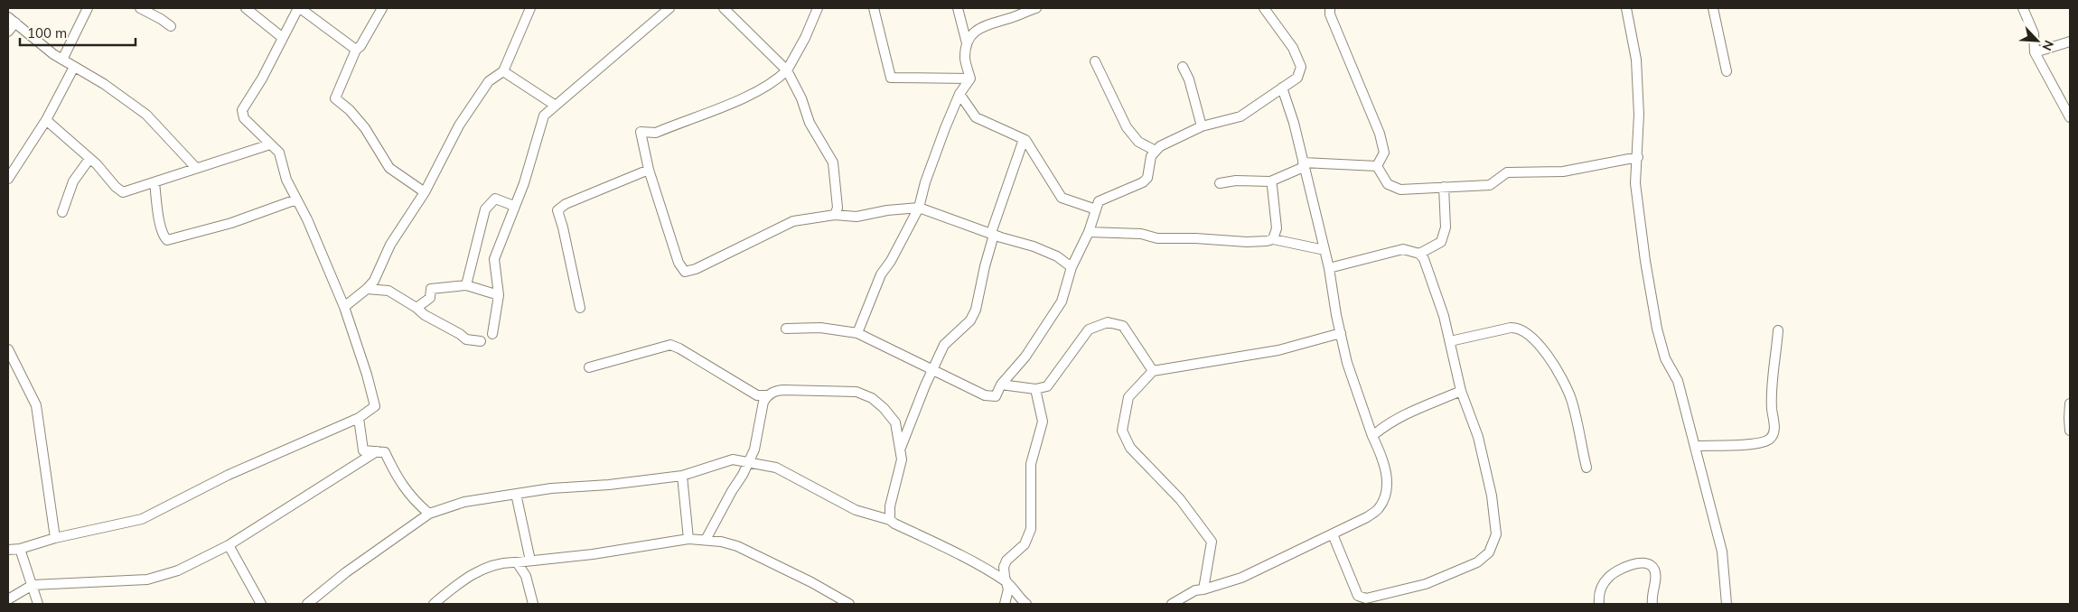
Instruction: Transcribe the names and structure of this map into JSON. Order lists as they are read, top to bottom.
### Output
{
  "scale_bar": "100 m",
  "north": "bottom right"
}
